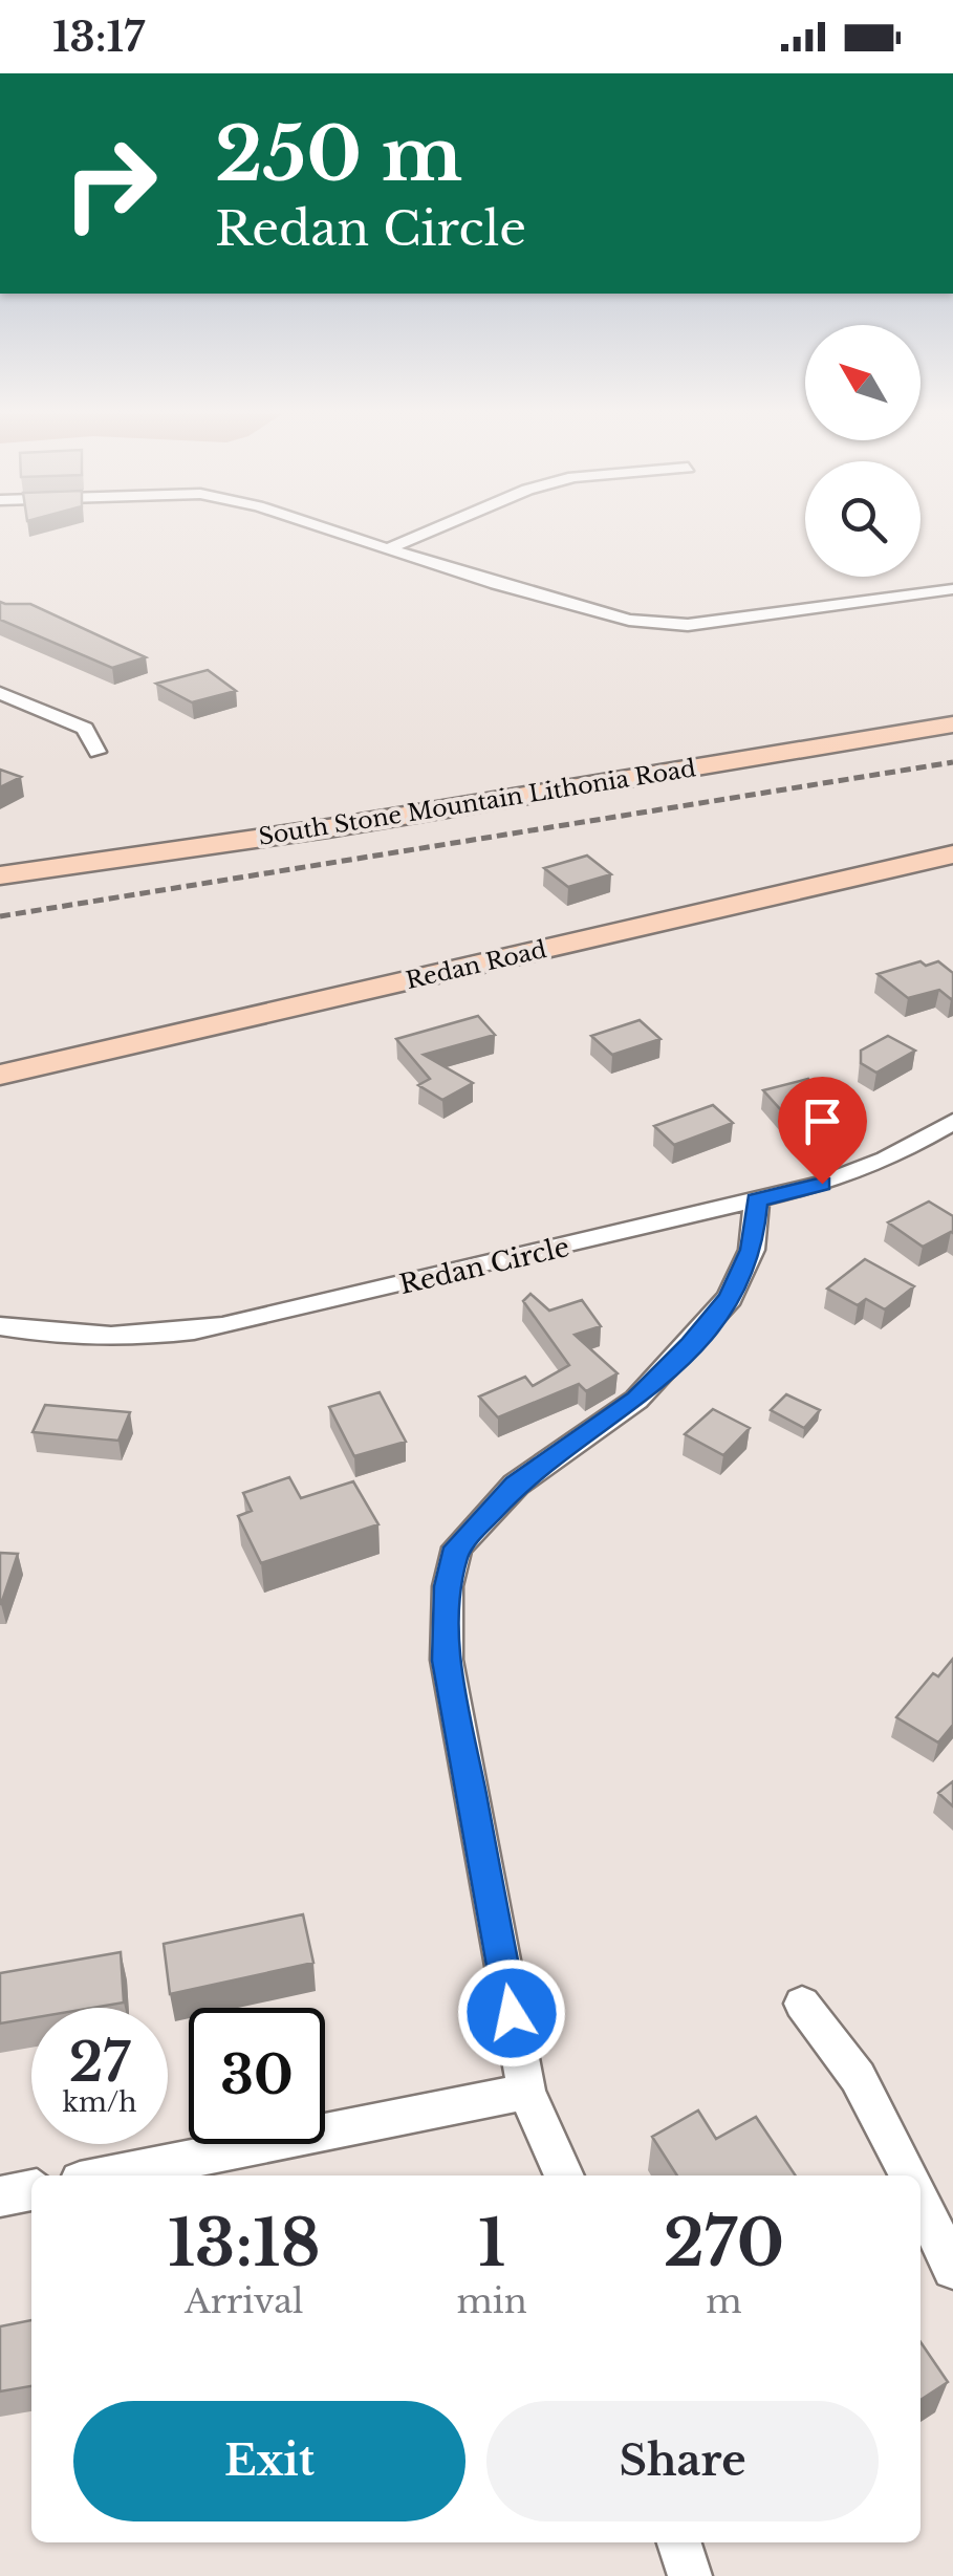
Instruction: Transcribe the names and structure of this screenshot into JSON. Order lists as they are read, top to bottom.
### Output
{
  "streets": {
    "main road": ["South Stone Mountain Lithonia Road", "Redan Road"],
    "street": ["Redan Circle"]
  },
  "north": "top left",
  "page": {
    "status": "13:17",
    "turn": ["250 m", "Redan Circle"],
    "speed": "27 km/h",
    "limit": "30",
    "eta": [
      "13:18",
      "Arrival",
      "1",
      "min",
      "270",
      "m"
    ],
    "buttons": ["Exit", "Share"]
  }
}
